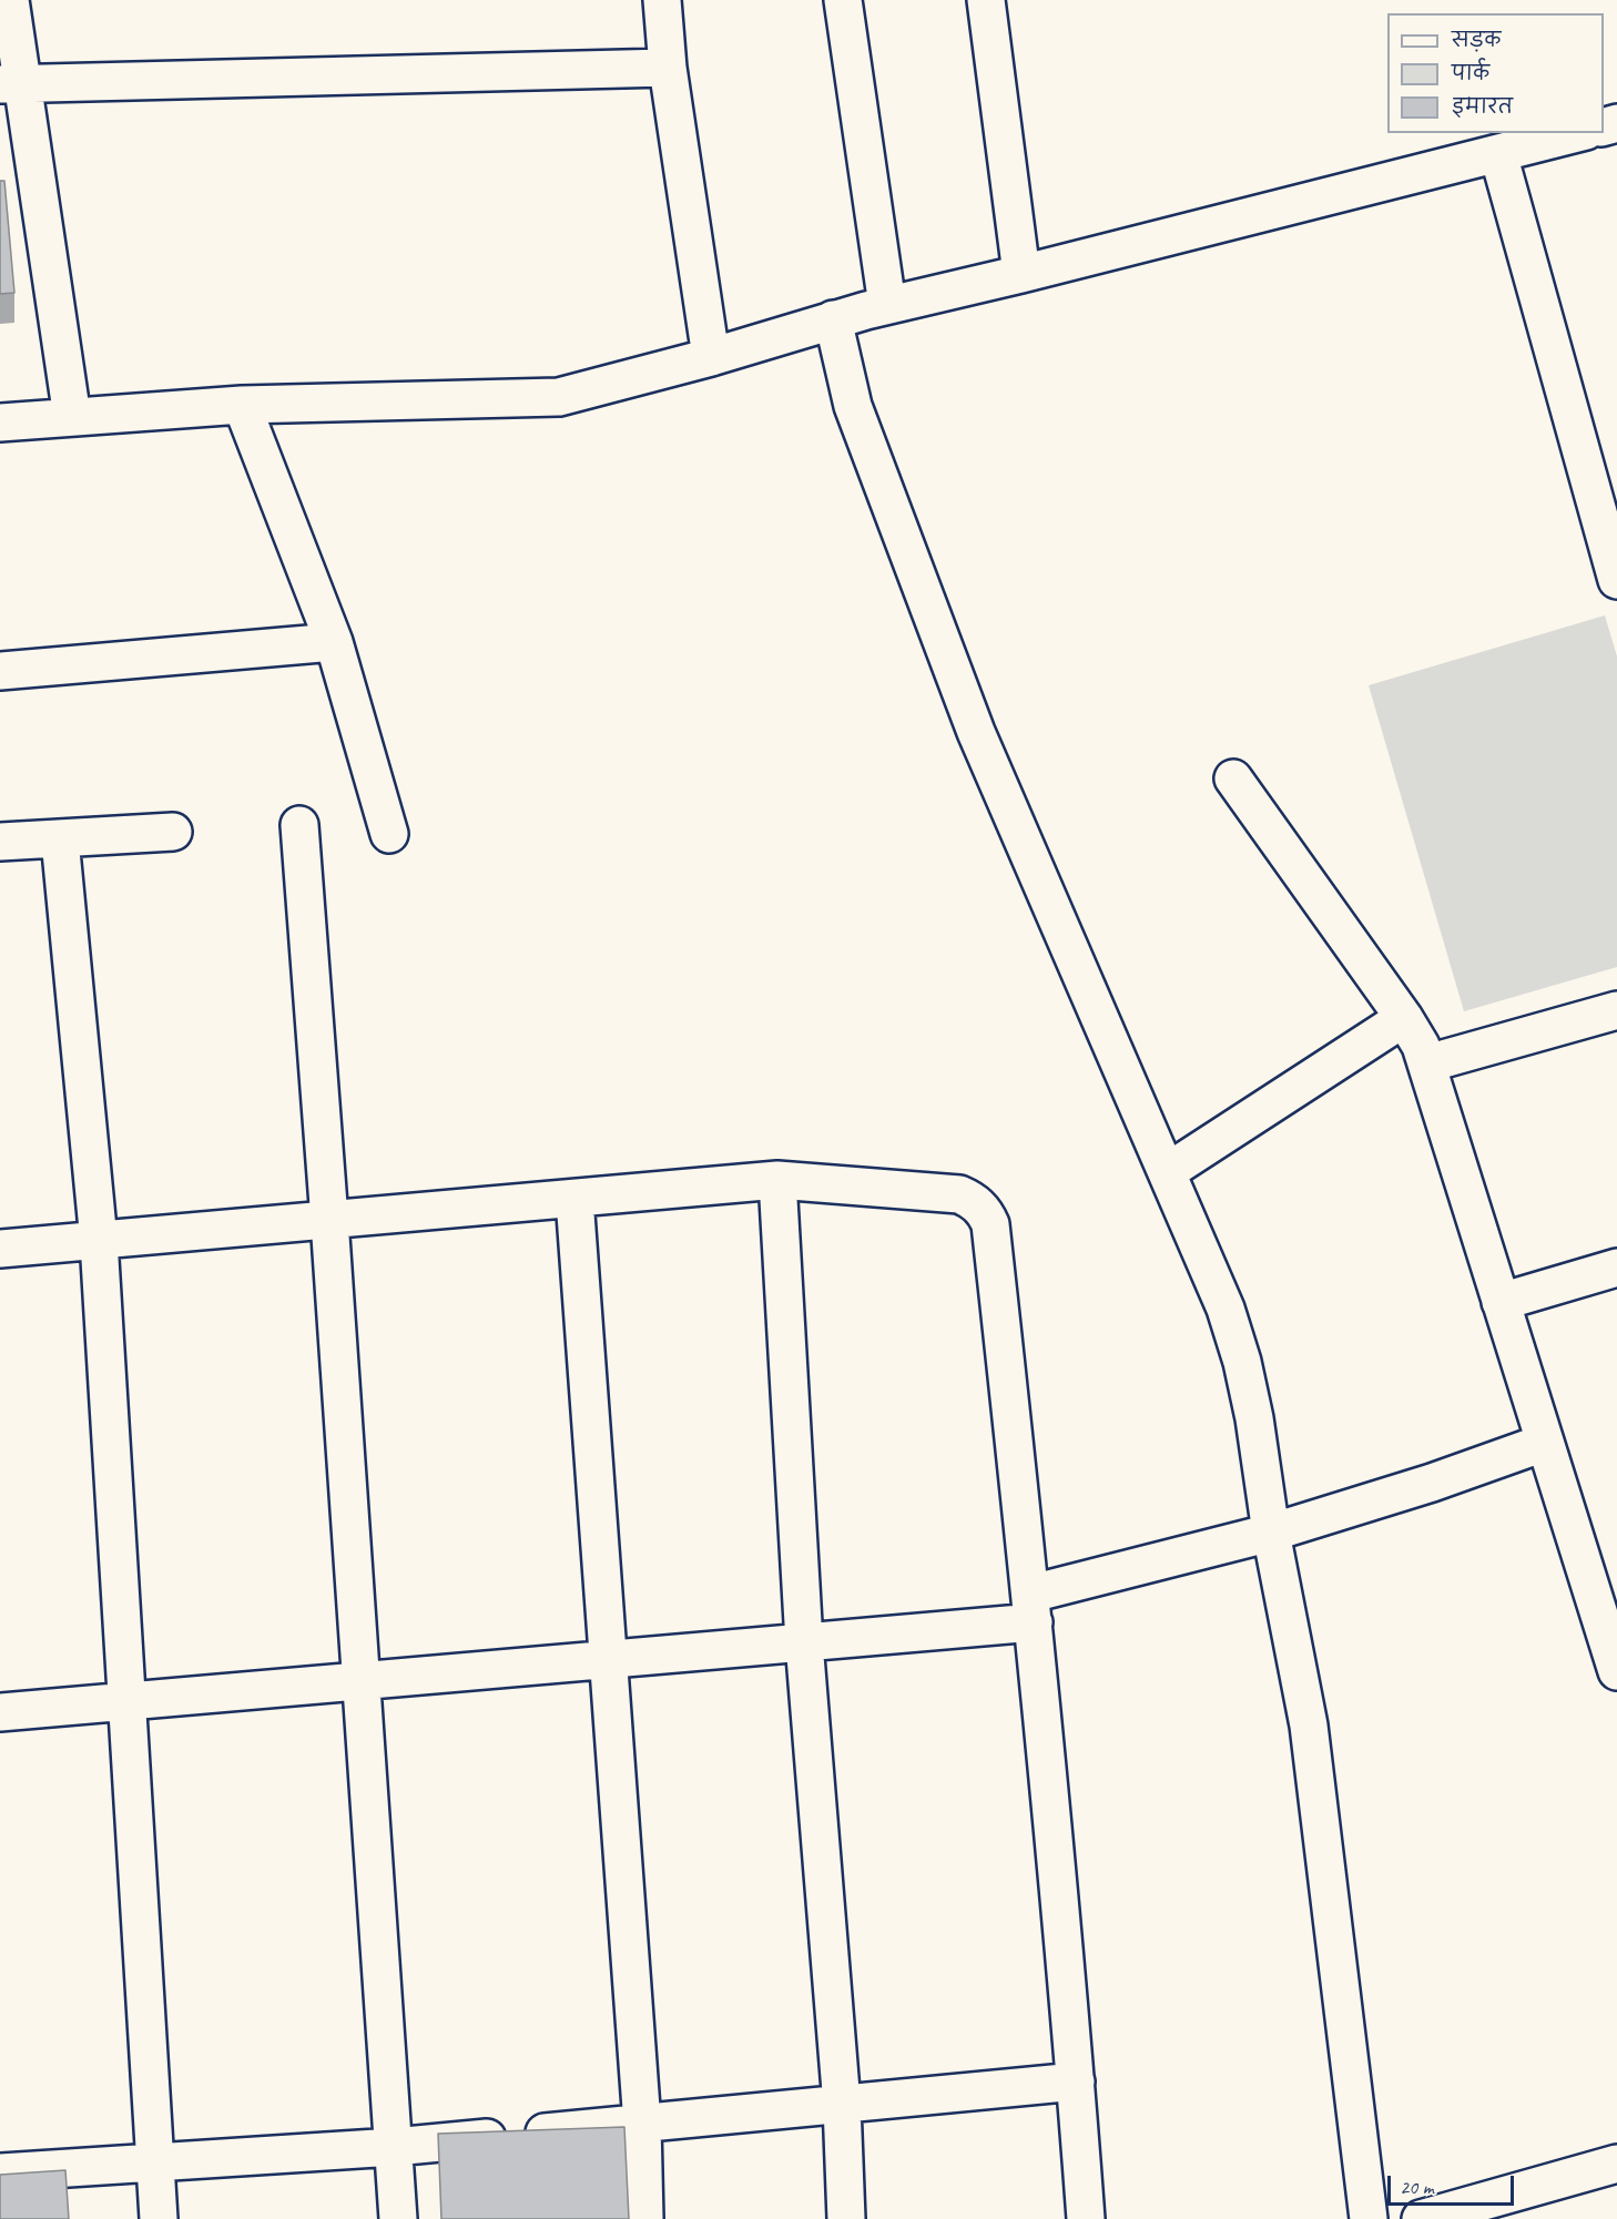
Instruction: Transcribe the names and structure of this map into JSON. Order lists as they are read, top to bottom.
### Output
{
  "legend": ["सड़क", "पार्क", "इमारत"],
  "scale_bar": "20 m"
}
